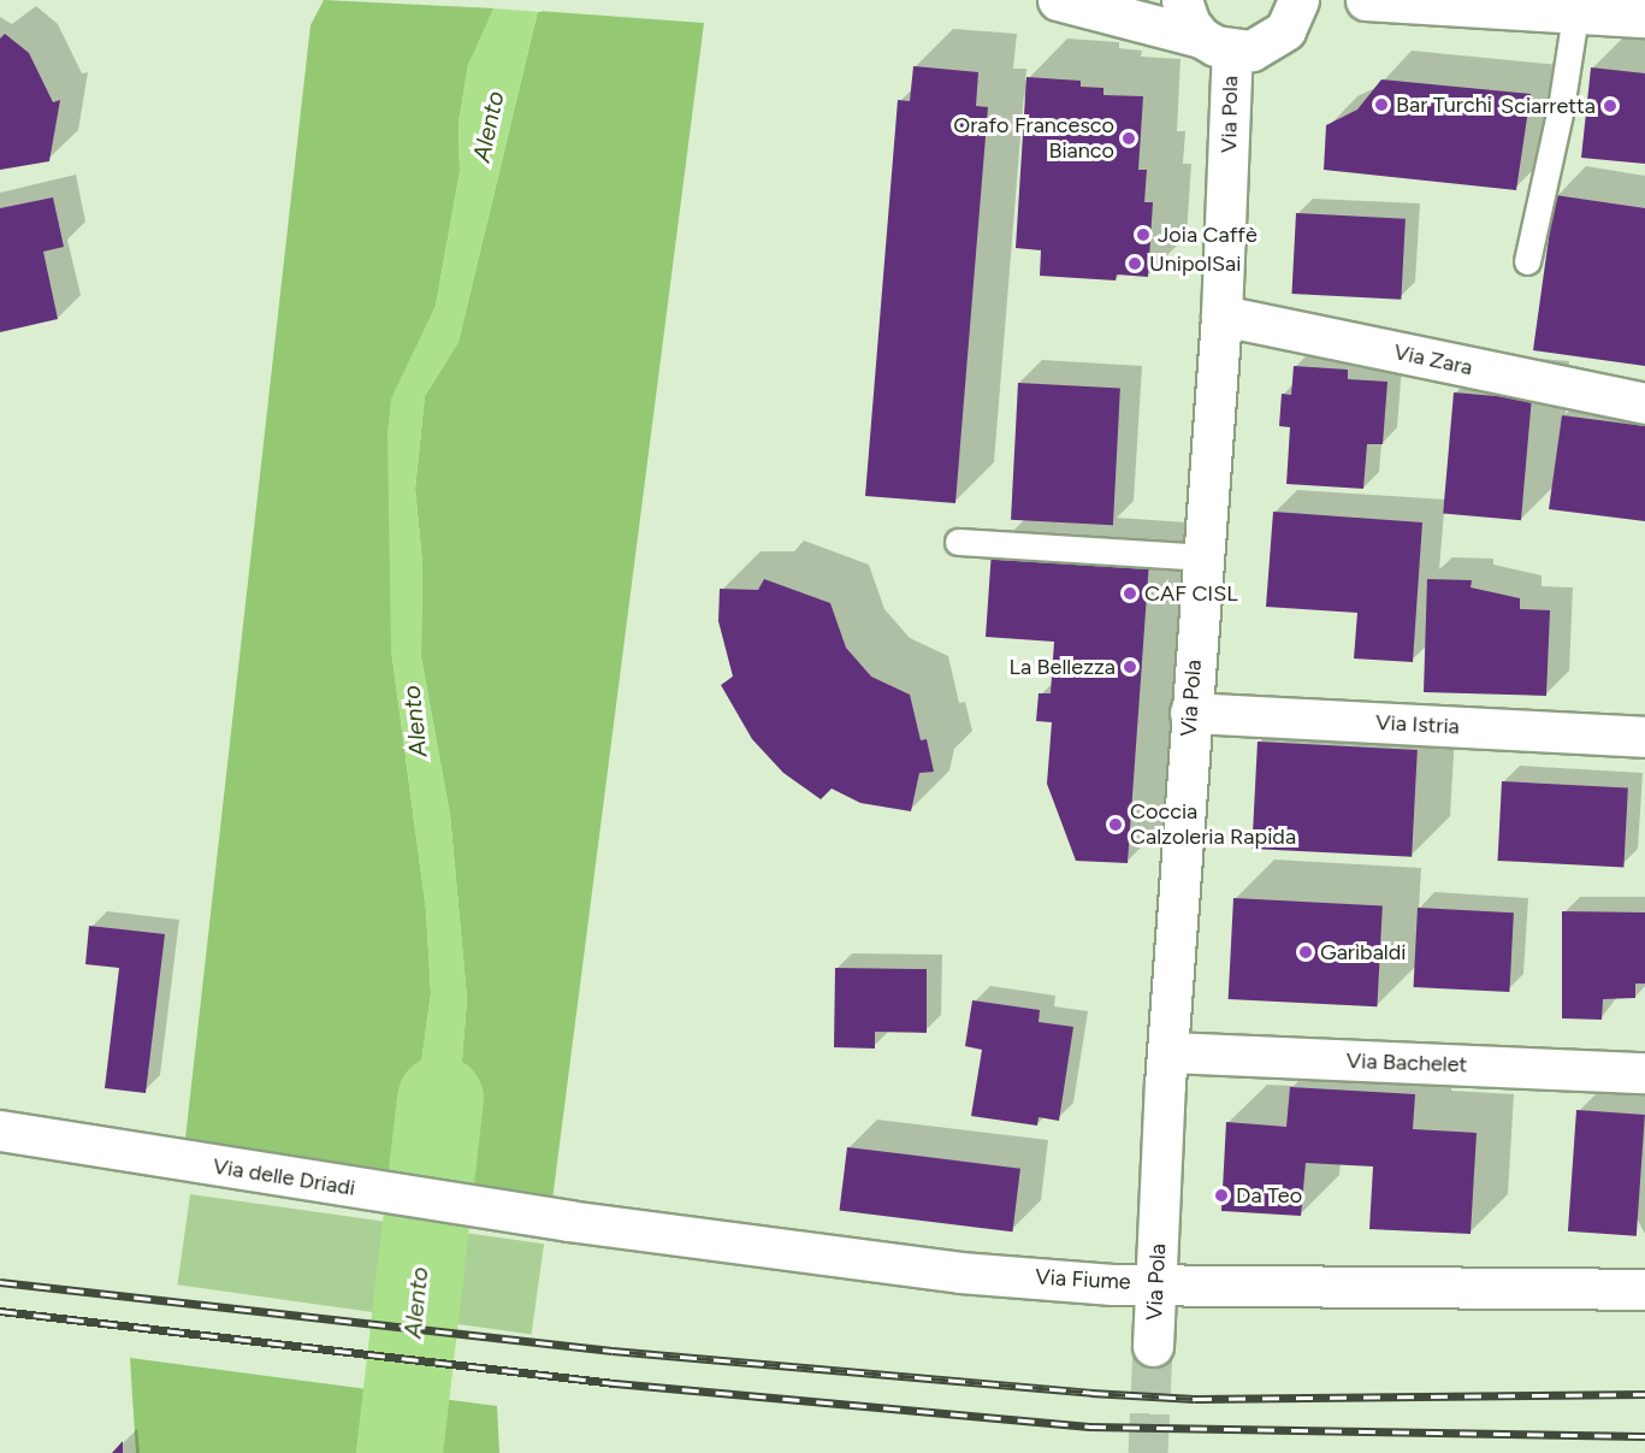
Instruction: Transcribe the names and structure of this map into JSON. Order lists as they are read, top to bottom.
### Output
{
  "streets": {
    "street": [
      "Via Pola",
      "Via Zara",
      "Via Istria",
      "Via Bachelet",
      "Via delle Driadi",
      "Via Fiume"
    ]
  },
  "crossings": [
    ["Via Pola", "Via Zara"],
    ["Via Pola", "Via Istria"],
    ["Via Pola", "Via Bachelet"],
    ["Via Pola", "Via Fiume"],
    ["Via delle Driadi", "Via Fiume"]
  ],
  "water": ["Alento"],
  "places": [
    "Bar Turchi",
    "Sciarretta",
    "Orafo Francesco Bianco",
    "Joia Caffè",
    "UnipolSai",
    "CAF CISL",
    "La Bellezza",
    "Coccia Calzoleria Rapida",
    "Garibaldi",
    "Da Teo"
  ]
}
